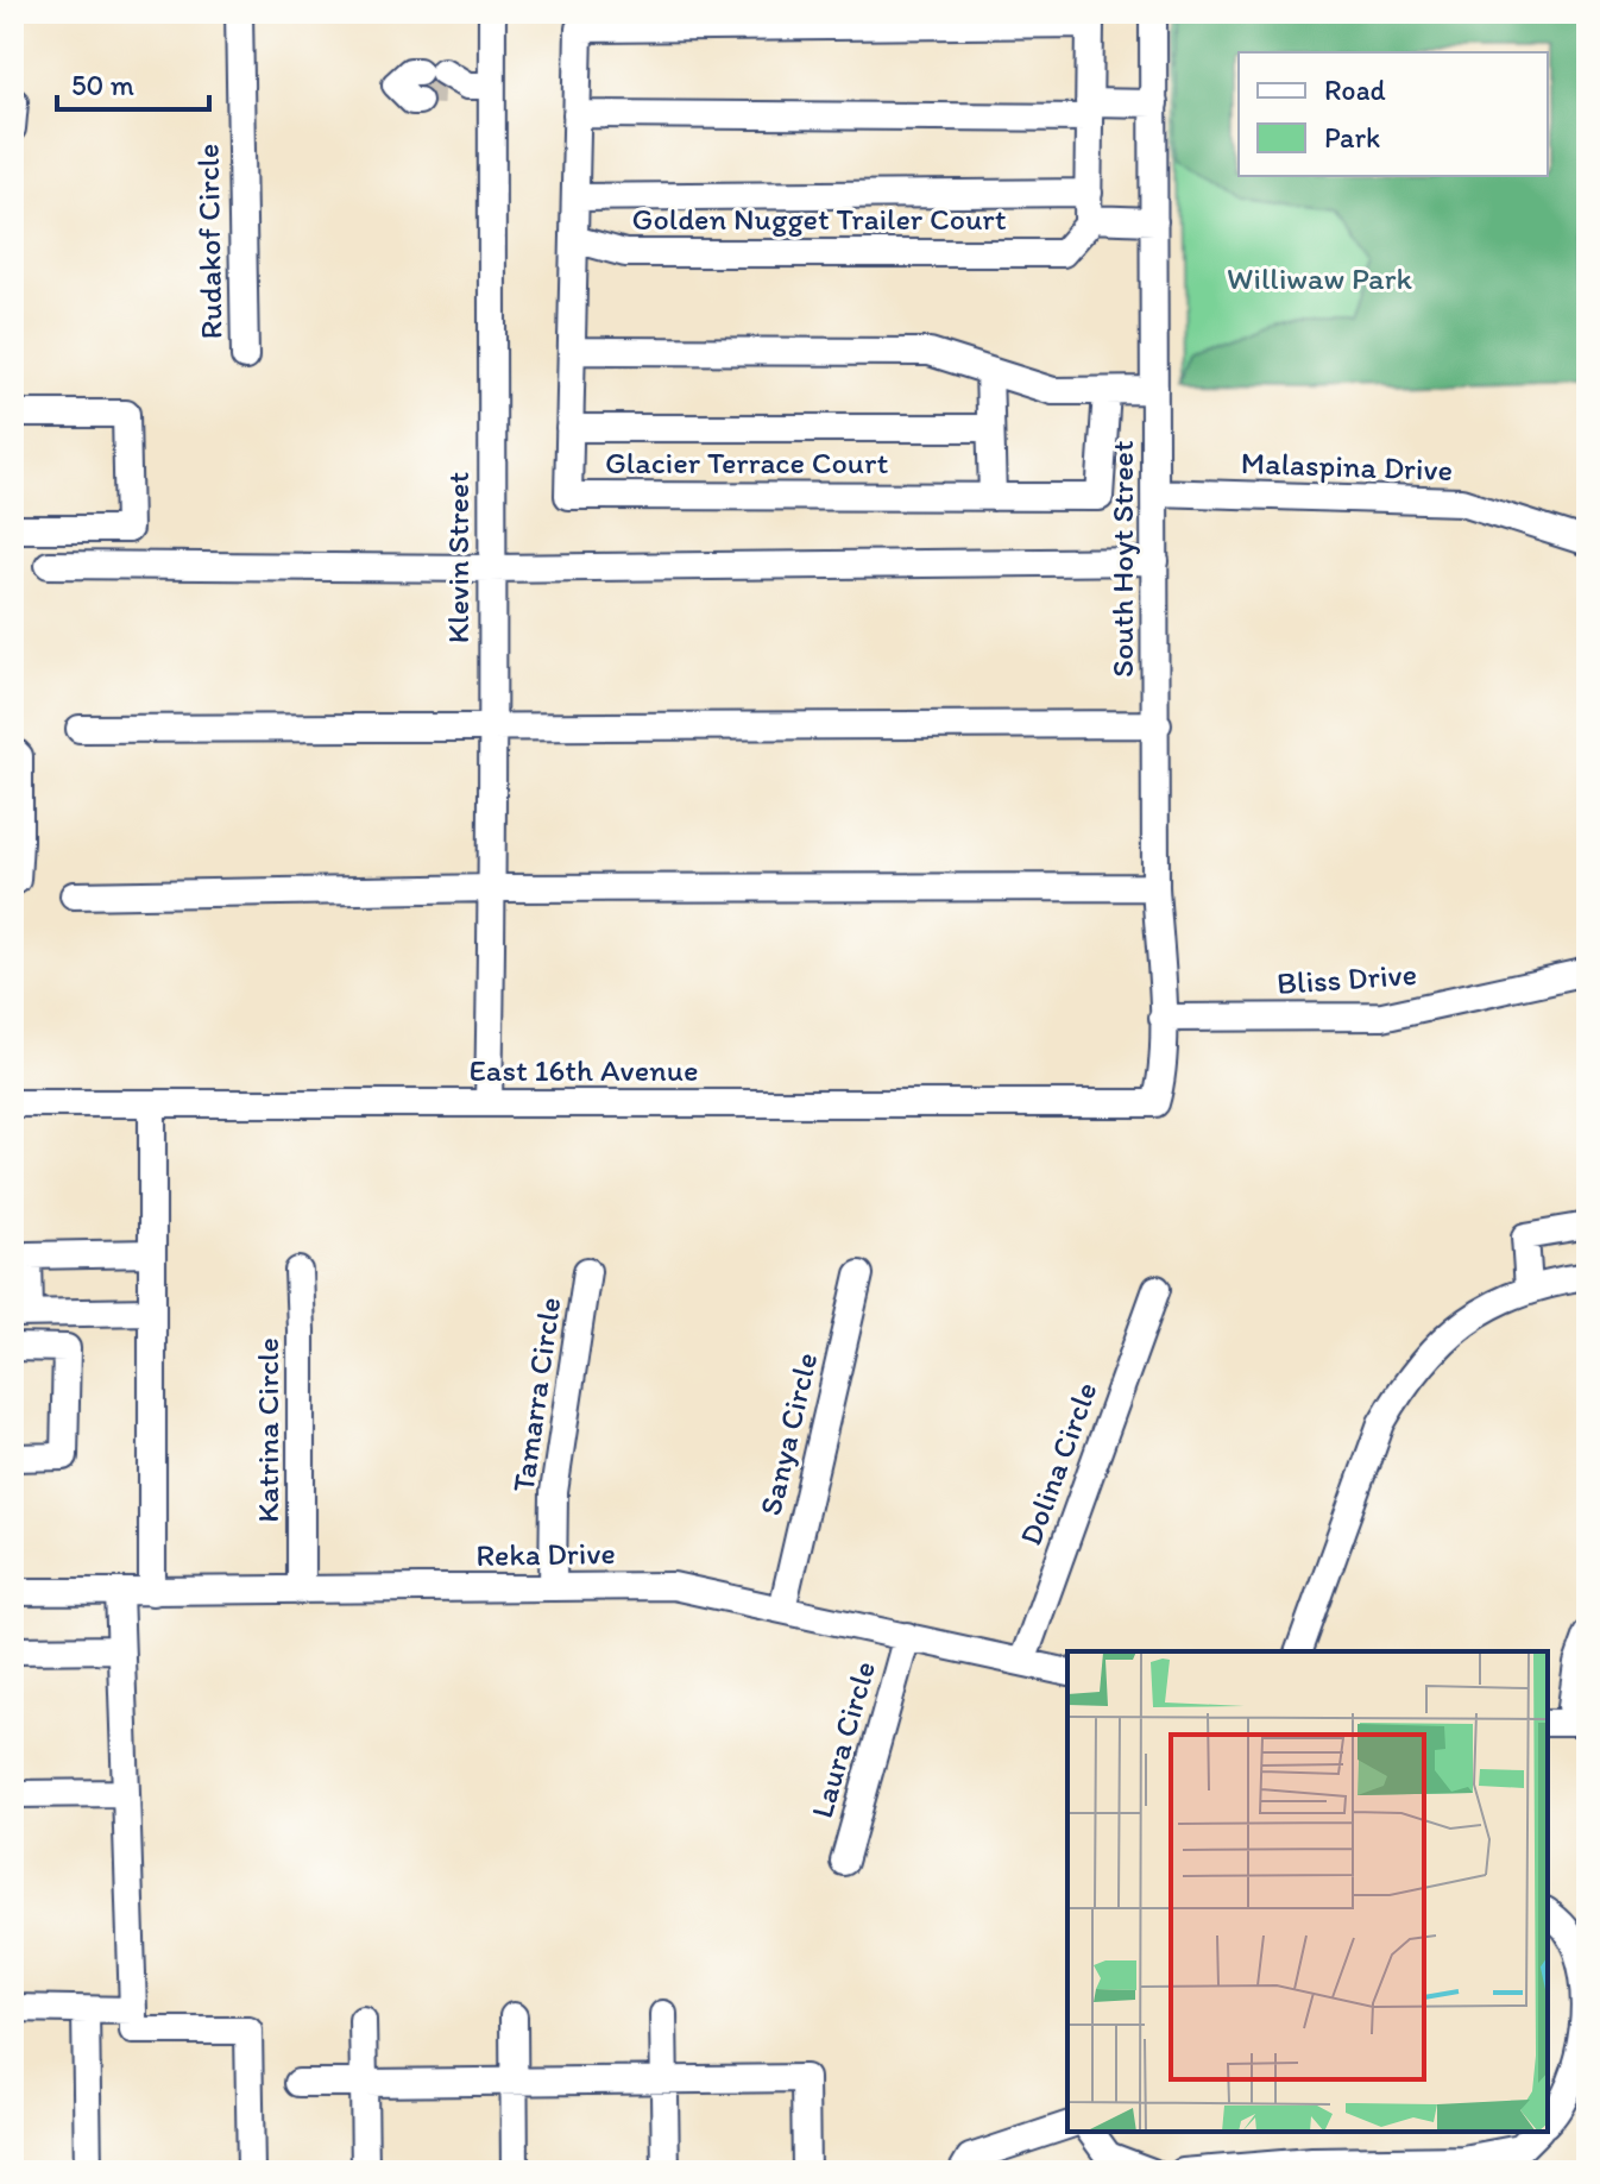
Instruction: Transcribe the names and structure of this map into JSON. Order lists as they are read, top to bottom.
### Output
{
  "streets": {
    "street": [
      "Golden Nugget Trailer Court",
      "Rudakof Circle",
      "Glacier Terrace Court",
      "Malaspina Drive",
      "Klevin Street",
      "South Hoyt Street",
      "Bliss Drive",
      "East 16th Avenue",
      "Tamarra Circle",
      "Katrina Circle",
      "Sanya Circle",
      "Dolina Circle",
      "Reka Drive",
      "Laura Circle"
    ]
  },
  "crossings": [
    ["Golden Nugget Trailer Court", "Glacier Terrace Court"],
    ["Malaspina Drive", "South Hoyt Street"],
    ["Klevin Street", "East 16th Avenue"],
    ["South Hoyt Street", "Bliss Drive"],
    ["South Hoyt Street", "East 16th Avenue"],
    ["Tamarra Circle", "Reka Drive"],
    ["Katrina Circle", "Reka Drive"],
    ["Sanya Circle", "Reka Drive"],
    ["Dolina Circle", "Reka Drive"],
    ["Reka Drive", "Laura Circle"]
  ],
  "parks": ["Williwaw Park"],
  "legend": ["Road", "Park"],
  "scale_bar": "50 m"
}
